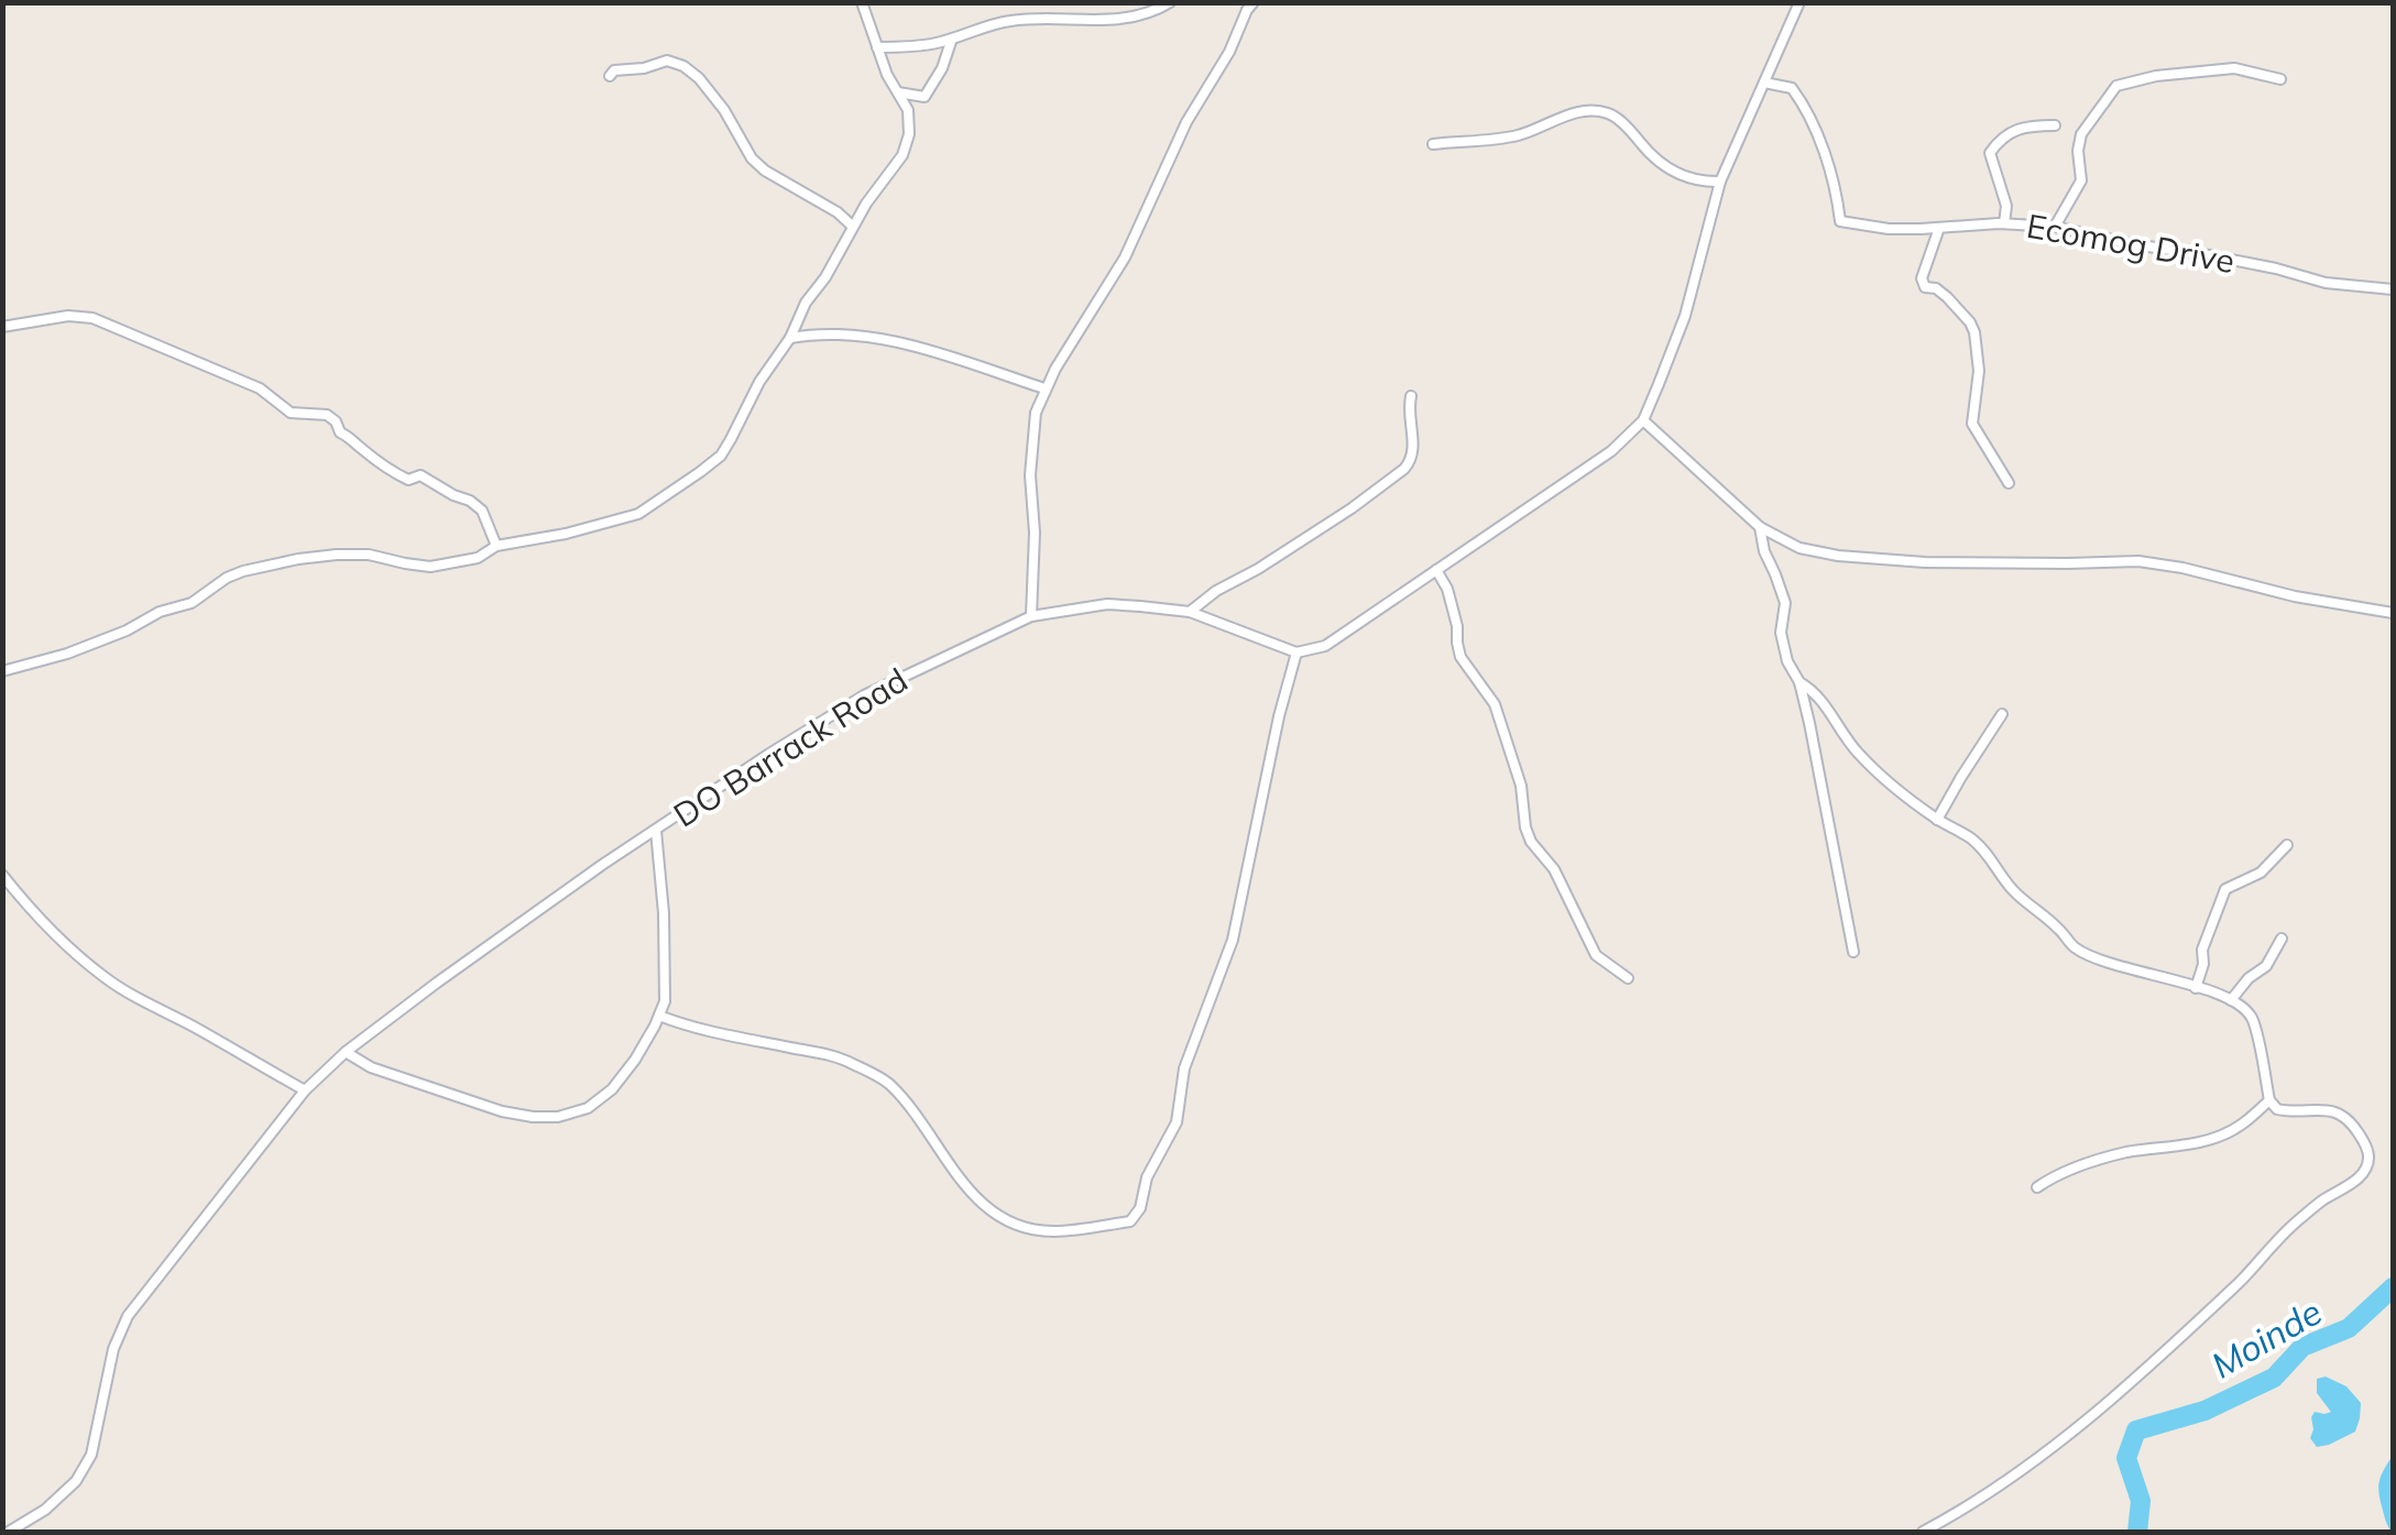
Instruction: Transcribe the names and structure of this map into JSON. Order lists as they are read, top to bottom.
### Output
{
  "streets": {
    "street": ["Ecomog Drive", "DO Barrack Road"]
  },
  "water": ["Moinde"]
}
